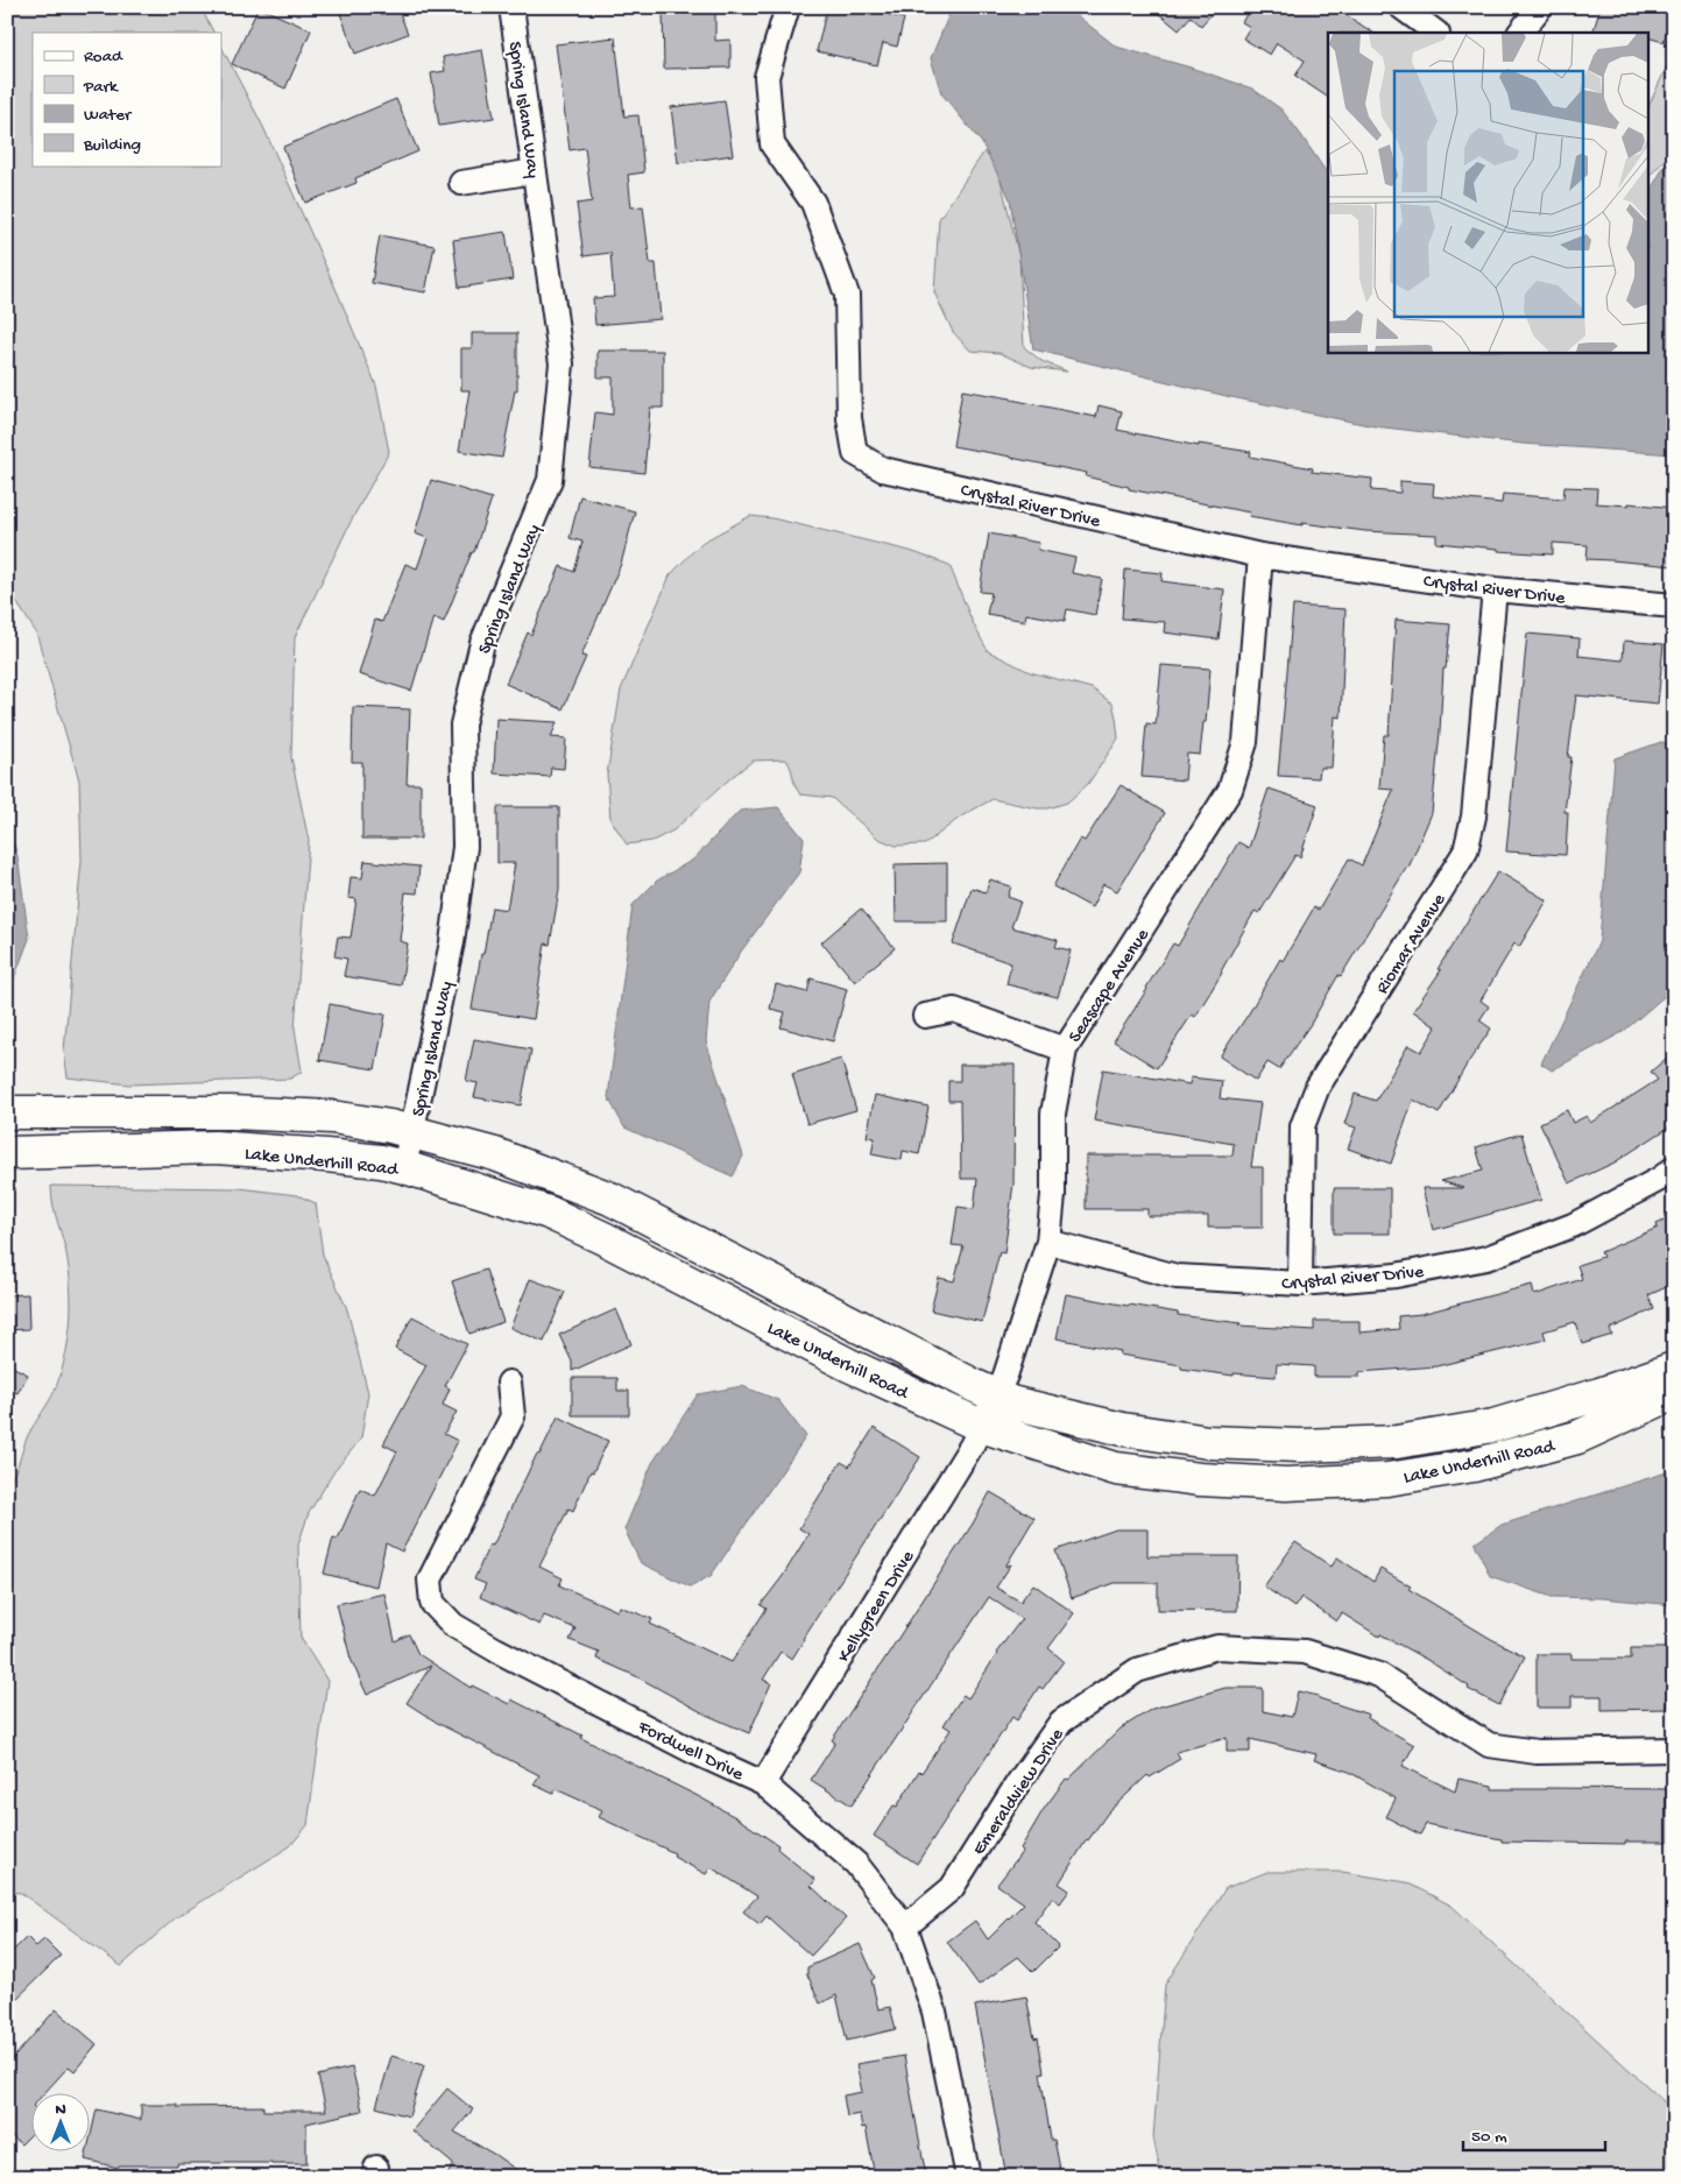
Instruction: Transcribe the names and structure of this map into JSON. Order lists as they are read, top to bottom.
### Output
{
  "streets": {
    "street": [
      "Spring Island Way",
      "Crystal River Drive",
      "Riomar Avenue",
      "Seascape Avenue",
      "Lake Underhill Road",
      "Kellygreen Drive",
      "Fordwell Drive",
      "Emeraldview Drive"
    ]
  },
  "crossings": [
    ["Spring Island Way", "Lake Underhill Road"],
    ["Crystal River Drive", "Riomar Avenue"],
    ["Crystal River Drive", "Seascape Avenue"],
    ["Seascape Avenue", "Lake Underhill Road"],
    ["Seascape Avenue", "Kellygreen Drive"],
    ["Lake Underhill Road", "Kellygreen Drive"],
    ["Kellygreen Drive", "Fordwell Drive"],
    ["Fordwell Drive", "Emeraldview Drive"]
  ],
  "legend": [
    "Road",
    "Park",
    "Water",
    "Building"
  ],
  "scale_bar": "50 m",
  "north": "top"
}
